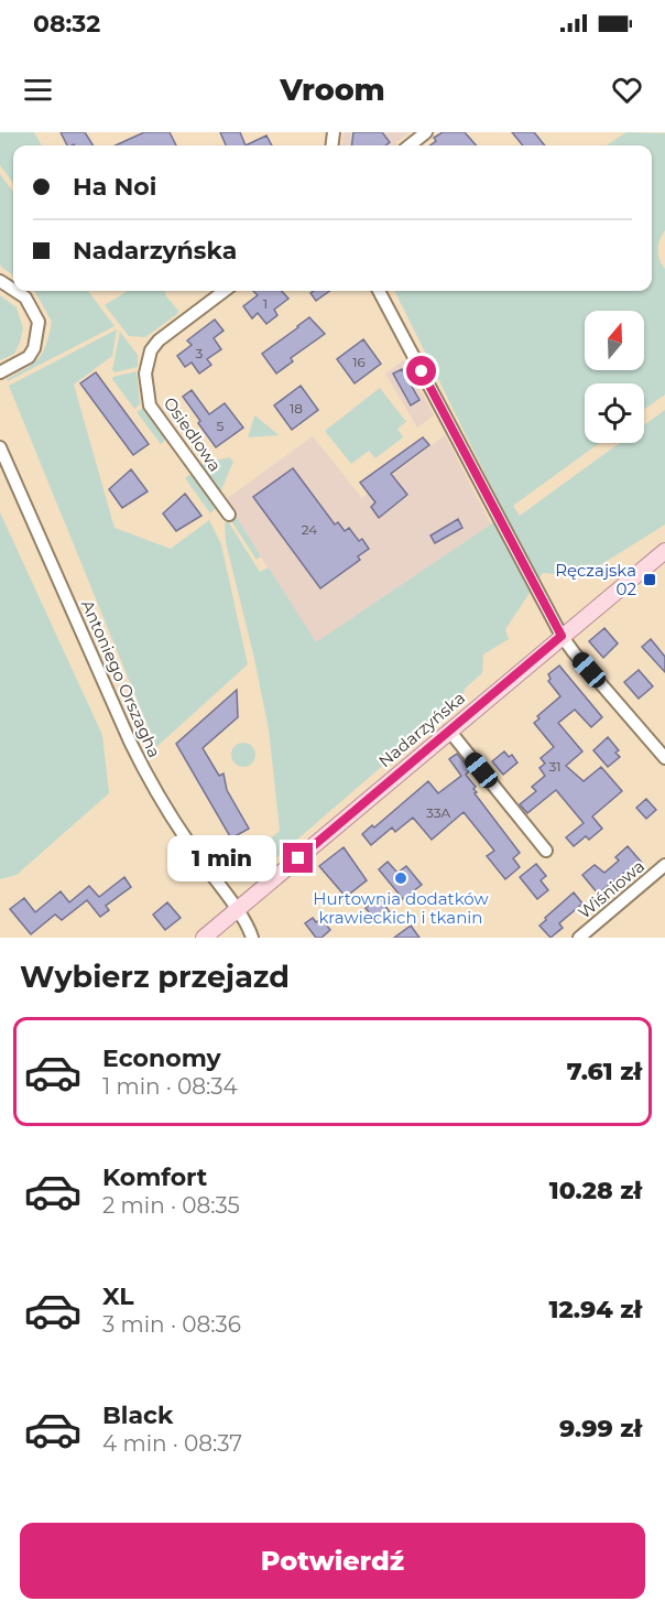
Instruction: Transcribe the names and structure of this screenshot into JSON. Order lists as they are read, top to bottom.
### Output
{
  "streets": {
    "main road": ["Nadarzyńska"],
    "street": ["Osiedlowa", "Antoniego Orszagha", "Wiśniowa"]
  },
  "crossings": [
    ["Antoniego Orszagha", "Nadarzyńska"]
  ],
  "places": {
    "transit": ["Ręczajska 02"],
    "other": ["Hurtownia dodatków krawieckich i tkanin"]
  },
  "house_numbers": [
    "1",
    "3",
    "16",
    "18",
    "5",
    "24",
    "31",
    "33A"
  ],
  "north": "top",
  "page": {
    "status": "08:32",
    "header": "Vroom",
    "banner": ["Ha Noi", "Nadarzyńska"],
    "bubble": "1 min",
    "heading": "Wybierz przejazd",
    "list": [
      {
        "name": "Economy",
        "note": "1 min · 08:34",
        "value": "7.61 zł"
      },
      {
        "name": "Komfort",
        "note": "2 min · 08:35",
        "value": "10.28 zł"
      },
      {
        "name": "XL",
        "note": "3 min · 08:36",
        "value": "12.94 zł"
      },
      {
        "name": "Black",
        "note": "4 min · 08:37",
        "value": "9.99 zł"
      }
    ],
    "buttons": "Potwierdź"
  }
}
